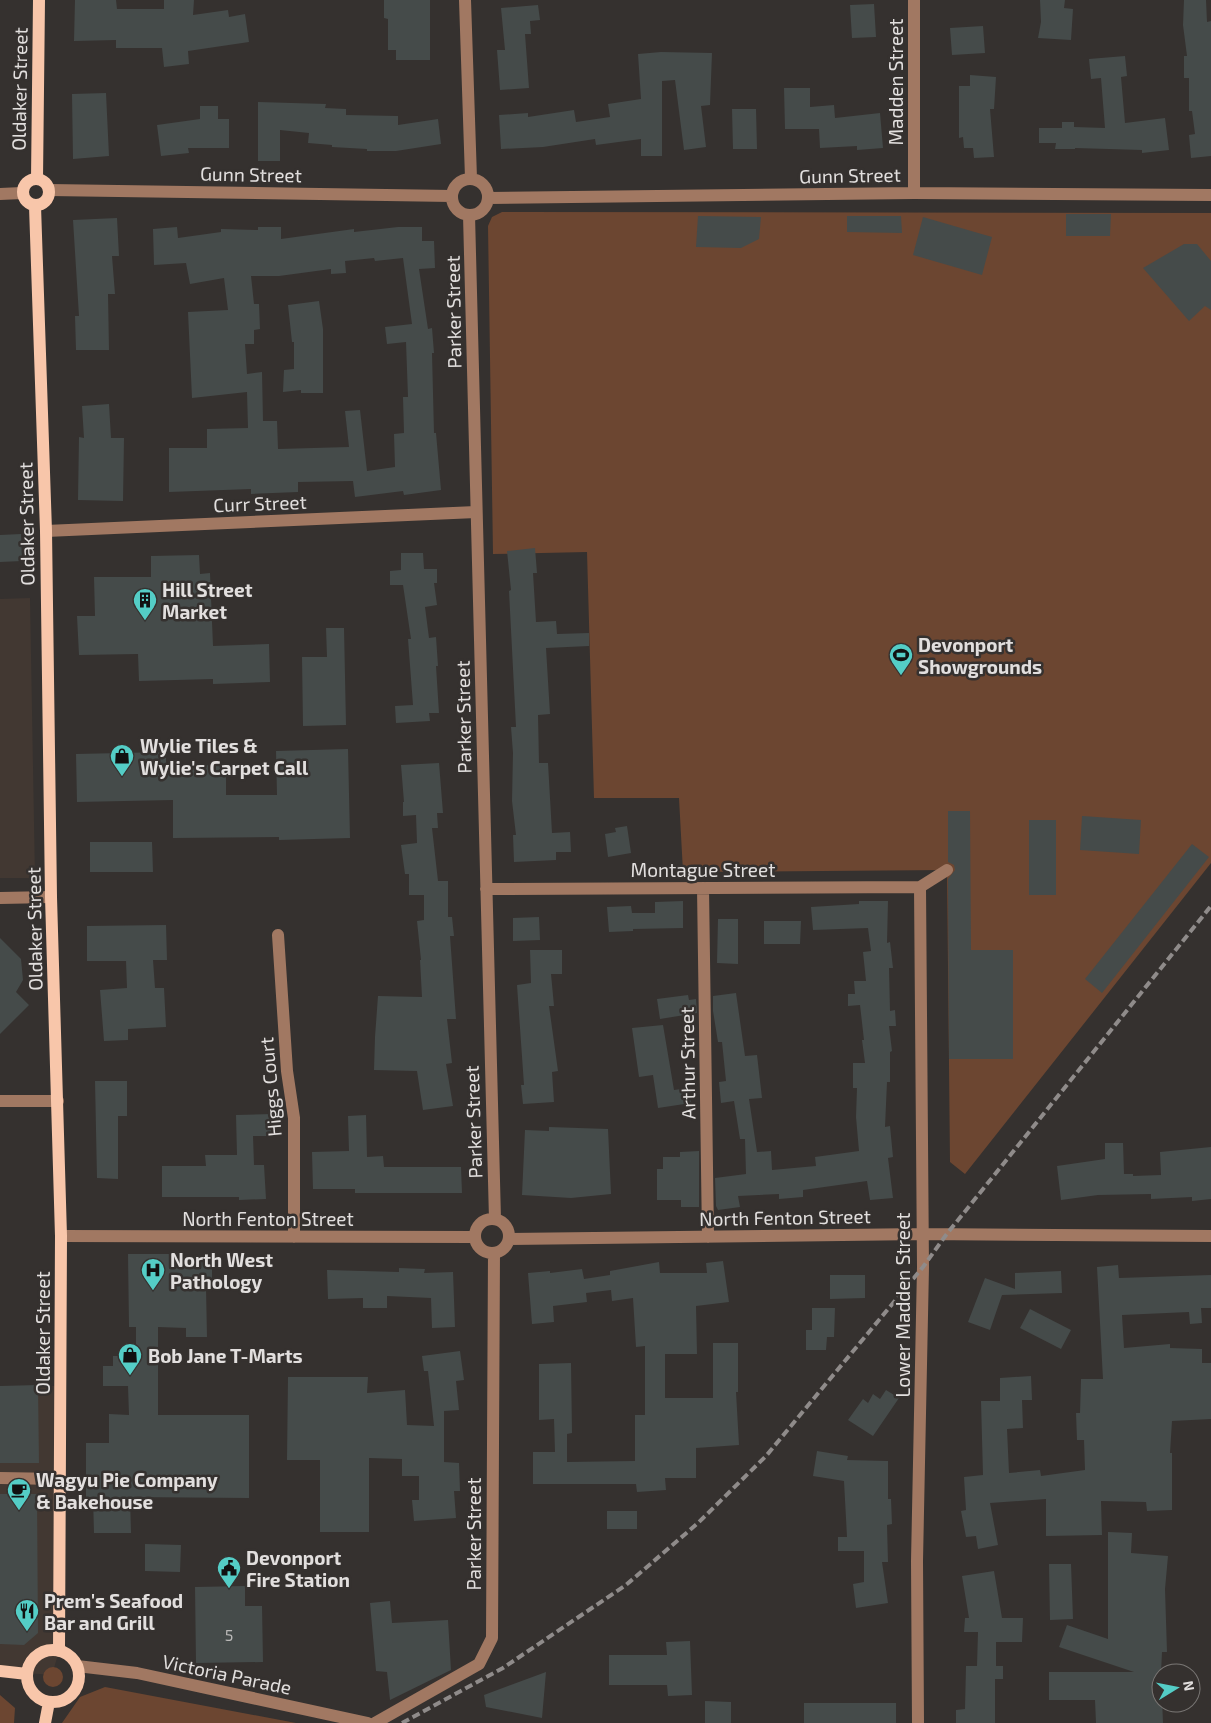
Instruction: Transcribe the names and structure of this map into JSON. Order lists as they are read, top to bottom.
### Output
{
  "streets": {
    "main road": ["Oldaker Street"],
    "street": [
      "Madden Street",
      "Gunn Street",
      "Parker Street",
      "Curr Street",
      "Montague Street",
      "Arthur Street",
      "Higgs Court",
      "North Fenton Street",
      "Lower Madden Street",
      "Victoria Parade"
    ]
  },
  "crossings": [
    ["Madden Street", "Gunn Street"],
    ["Oldaker Street", "Gunn Street"],
    ["Oldaker Street", "Curr Street"],
    ["Oldaker Street", "North Fenton Street"],
    ["Oldaker Street", "Victoria Parade"],
    ["Gunn Street", "Parker Street"],
    ["Parker Street", "Curr Street"],
    ["Parker Street", "Montague Street"],
    ["Parker Street", "North Fenton Street"],
    ["Montague Street", "Arthur Street"],
    ["Montague Street", "Lower Madden Street"],
    ["Arthur Street", "North Fenton Street"],
    ["Higgs Court", "North Fenton Street"],
    ["North Fenton Street", "Lower Madden Street"]
  ],
  "places": {
    "building": ["Hill Street Market"],
    "sports": ["Devonport Showgrounds"],
    "shop": ["Wylie Tiles & Wylie's Carpet Call", "Bob Jane T-Marts"],
    "hospital": ["North West Pathology"],
    "cafe": ["Wagyu Pie Company & Bakehouse"],
    "public building": ["Devonport Fire Station"],
    "restaurant": ["Prem's Seafood Bar and Grill"]
  },
  "house_numbers": ["5"],
  "north": "right"
}
